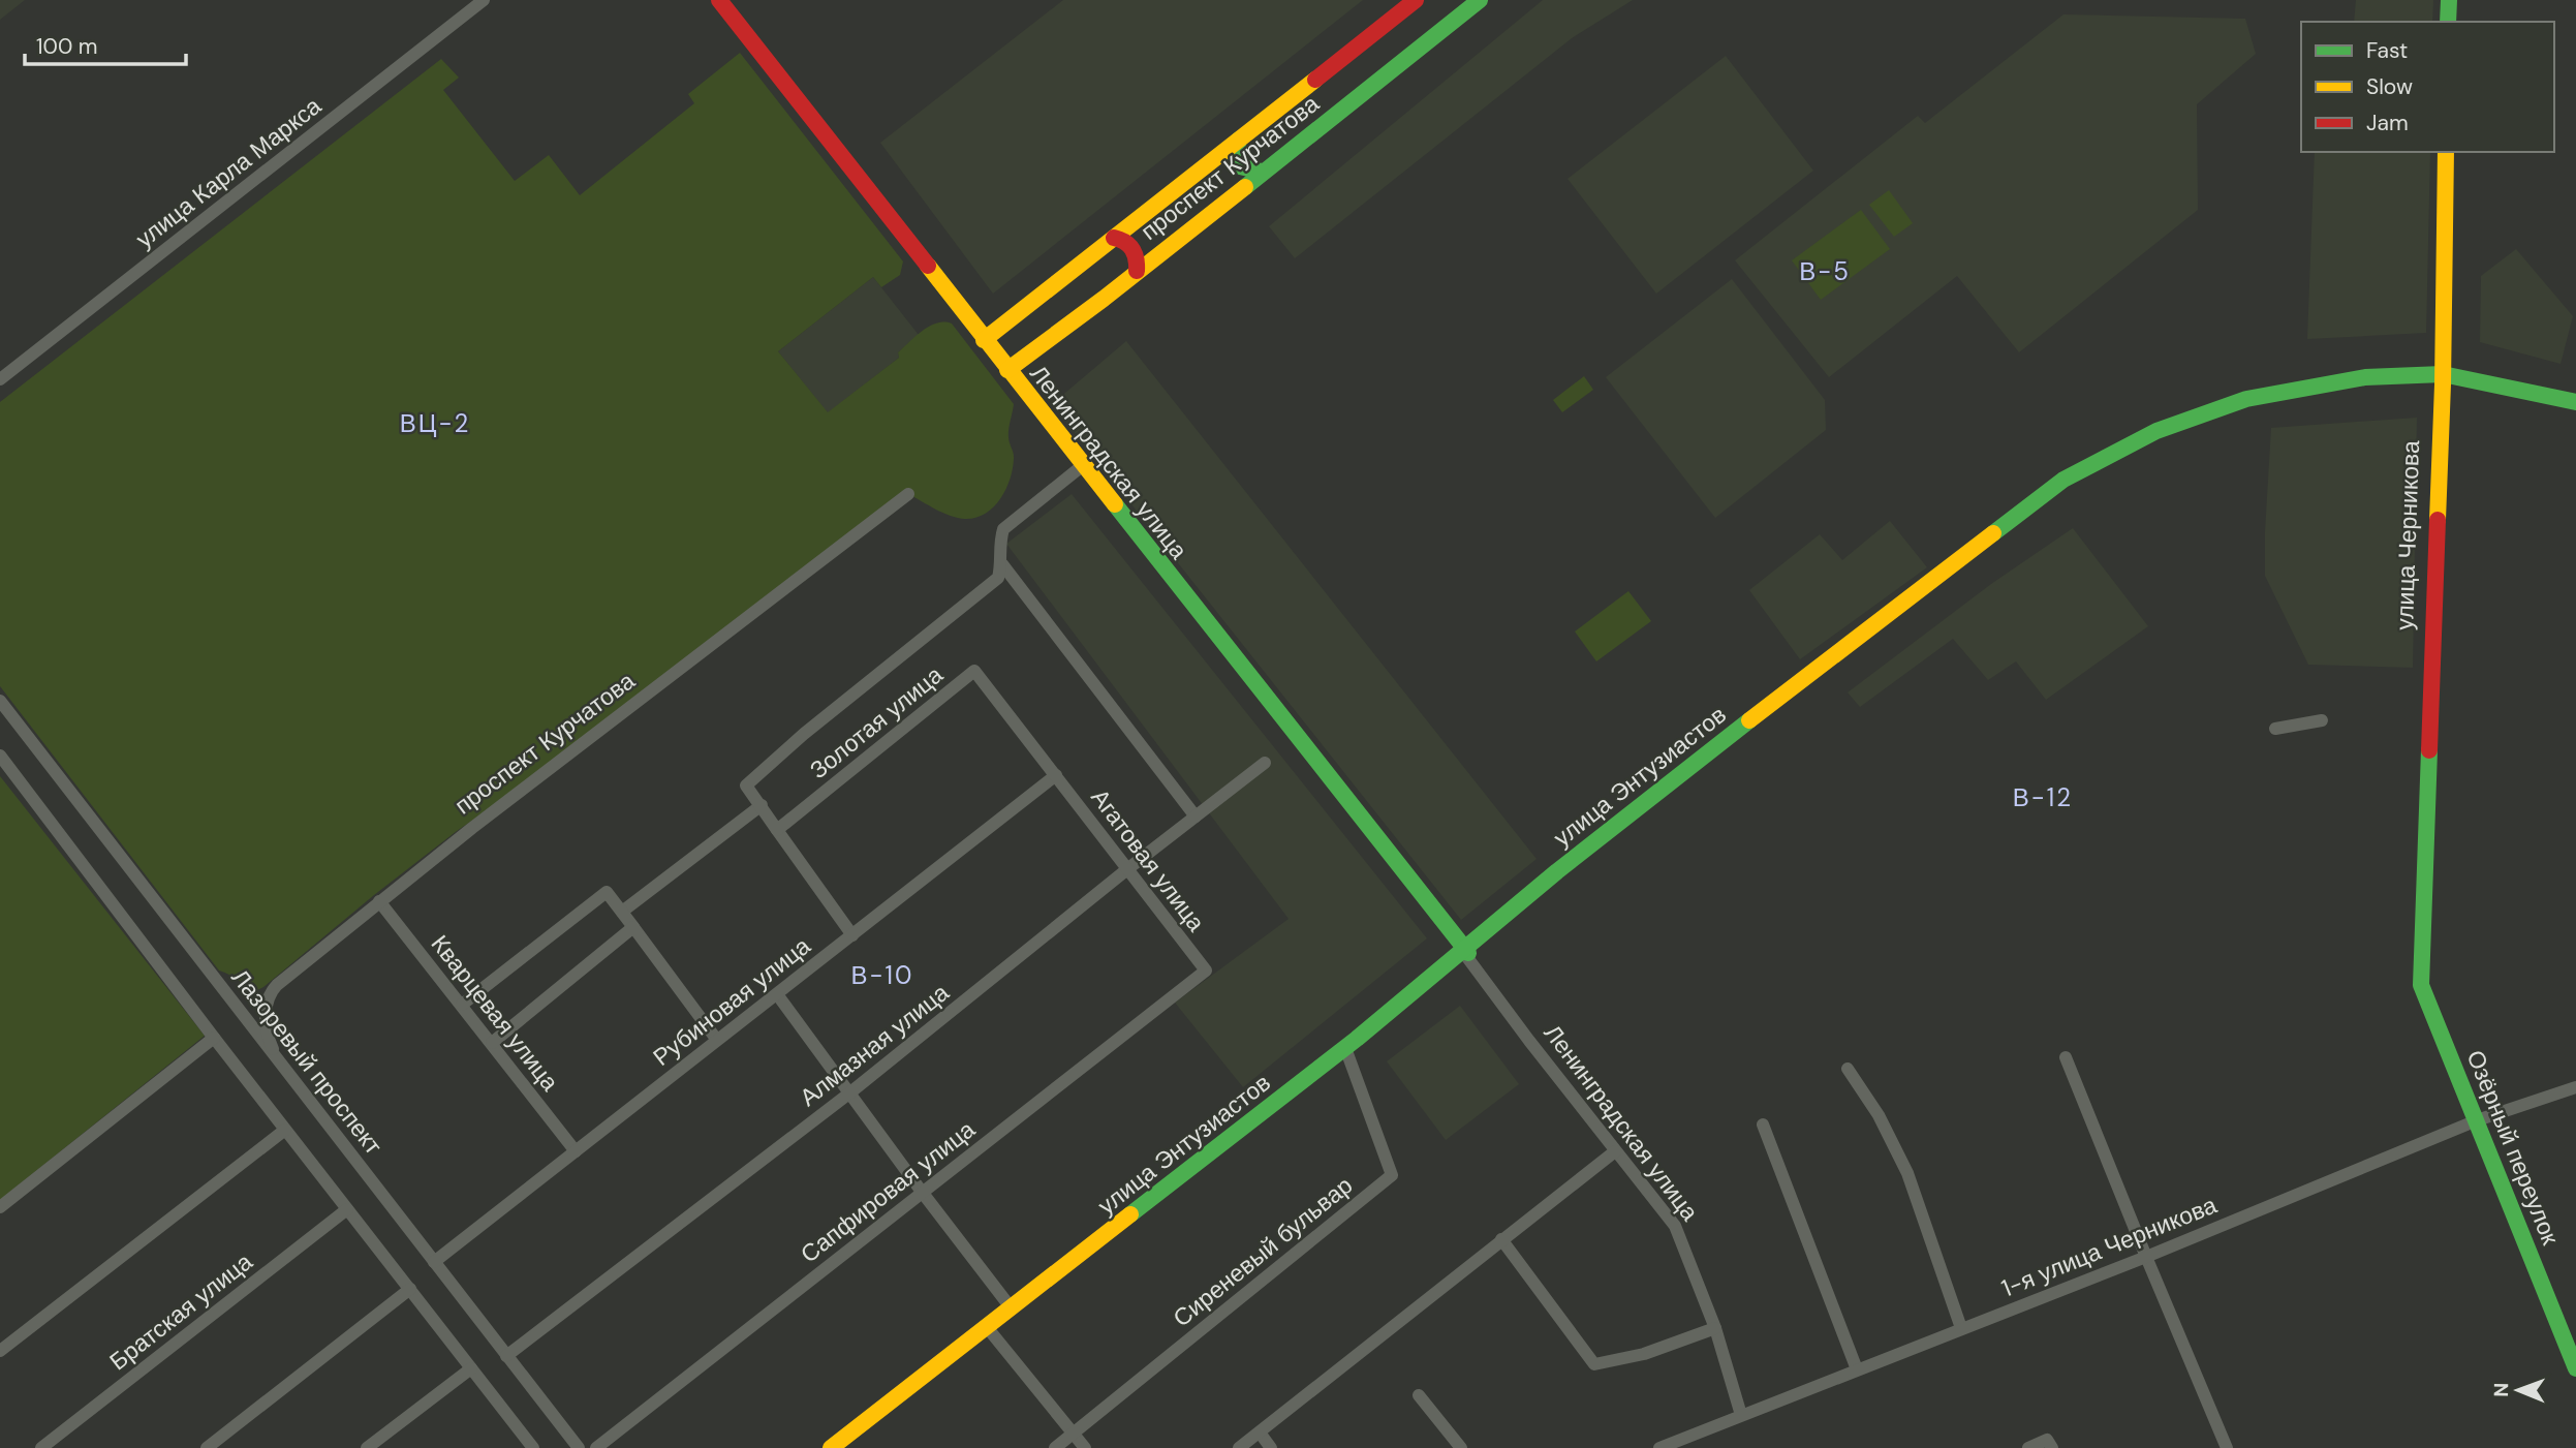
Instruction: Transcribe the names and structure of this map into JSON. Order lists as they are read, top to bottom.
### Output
{
  "streets": {
    "street": [
      "проспект Курчатова",
      "улица Карла Маркса",
      "Ленинградская улица",
      "улица Черникова",
      "Золотая улица",
      "улица Энтузиастов",
      "Агатовая улица",
      "Рубиновая улица",
      "Кварцевая улица",
      "Алмазная улица",
      "Лазоревый проспект",
      "Озёрный переулок",
      "Сапфировая улица",
      "1-я улица Черникова",
      "Сиреневый бульвар",
      "Братская улица"
    ]
  },
  "crossings": [
    ["проспект Курчатова", "Ленинградская улица"],
    ["проспект Курчатова", "Кварцевая улица"],
    ["проспект Курчатова", "Лазоревый проспект"],
    ["Ленинградская улица", "улица Энтузиастов"],
    ["Ленинградская улица", "1-я улица Черникова"],
    ["улица Черникова", "улица Энтузиастов"],
    ["улица Черникова", "Озёрный переулок"],
    ["Золотая улица", "Агатовая улица"],
    ["Золотая улица", "Рубиновая улица"],
    ["улица Энтузиастов", "Сиреневый бульвар"],
    ["Агатовая улица", "Рубиновая улица"],
    ["Агатовая улица", "Алмазная улица"],
    ["Агатовая улица", "Сапфировая улица"],
    ["Рубиновая улица", "Кварцевая улица"],
    ["Рубиновая улица", "Лазоревый проспект"],
    ["Алмазная улица", "Лазоревый проспект"],
    ["Озёрный переулок", "1-я улица Черникова"]
  ],
  "districts": [
    "В-5",
    "ВЦ-2",
    "В-12",
    "В-10"
  ],
  "legend": ["Fast", "Slow", "Jam"],
  "scale_bar": "100 m",
  "north": "left"
}
